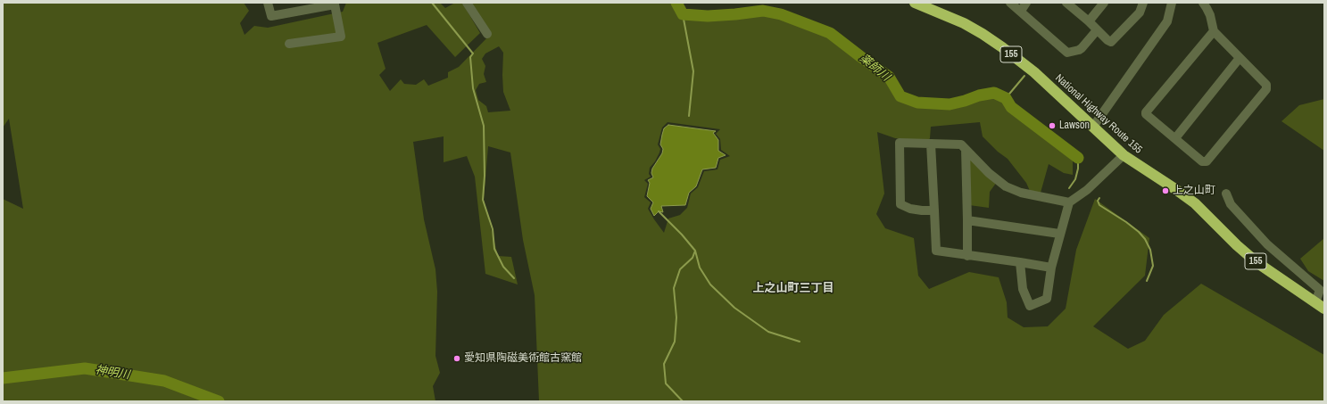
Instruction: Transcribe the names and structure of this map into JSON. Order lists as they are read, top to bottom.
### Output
{
  "streets": {
    "highway": ["155", "National Highway Route 155"]
  },
  "districts": ["上之山町三丁目"],
  "water": ["薬師川", "神明川"],
  "places": ["Lawson", "上之山町", "愛知県陶磁美術館古窯館"]
}
